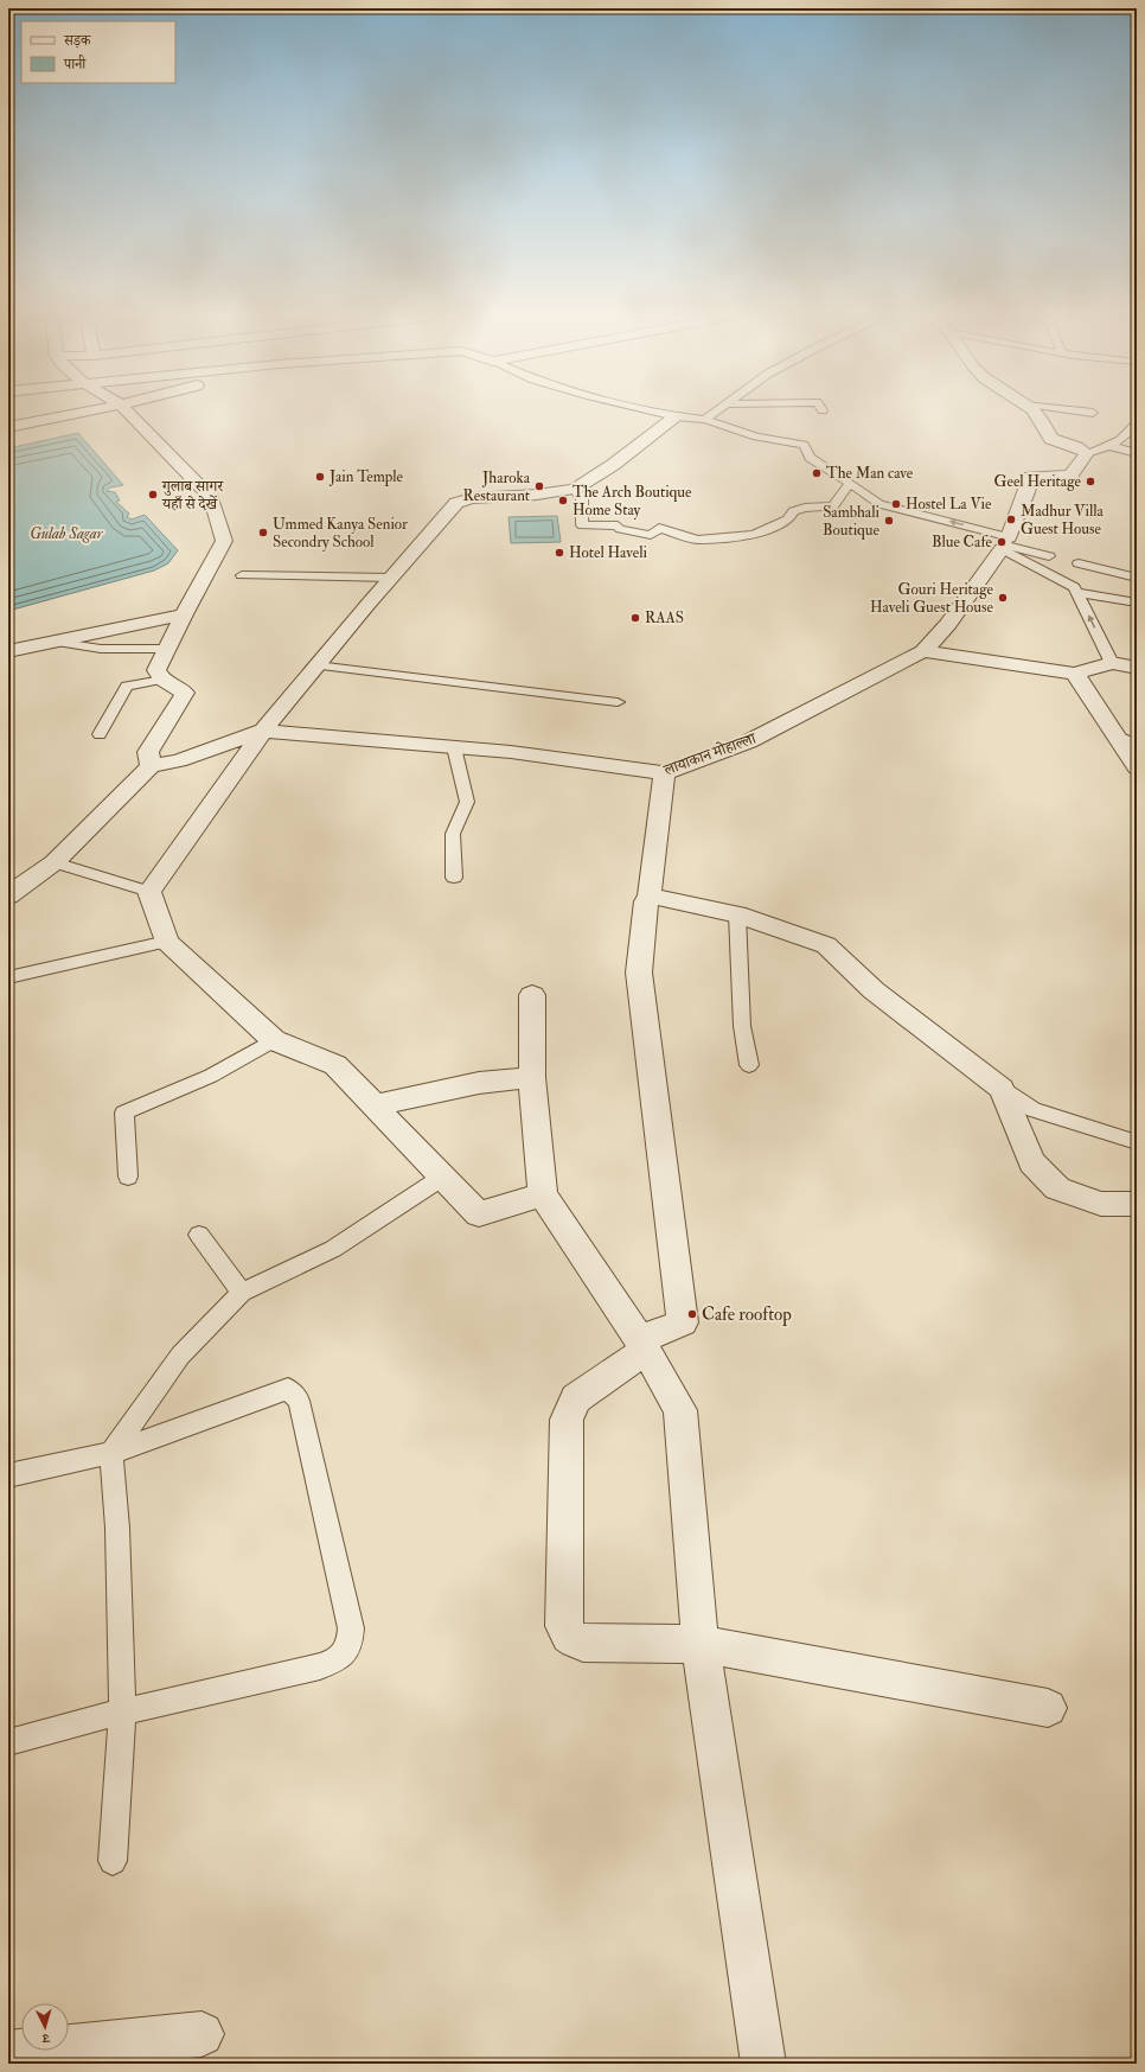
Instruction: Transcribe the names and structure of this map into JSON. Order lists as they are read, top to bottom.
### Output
{
  "streets": {
    "street": ["लायाकान मोहाल्ला"]
  },
  "water": ["Gulab Sagar"],
  "places": [
    "The Man cave",
    "Jain Temple",
    "Geel Heritage",
    "Jharoka Restaurant",
    "गुलाब सागर यहाँ से देखें",
    "The Arch Boutique Home Stay",
    "Hostel La Vie",
    "Madhur Villa Guest House",
    "Sambhali Boutique",
    "Ummed Kanya Senior Secondry School",
    "Blue Cafe",
    "Hotel Haveli",
    "Gouri Heritage Haveli Guest House",
    "RAAS",
    "Cafe rooftop"
  ],
  "legend": ["सड़क", "पानी"],
  "north": "bottom"
}
